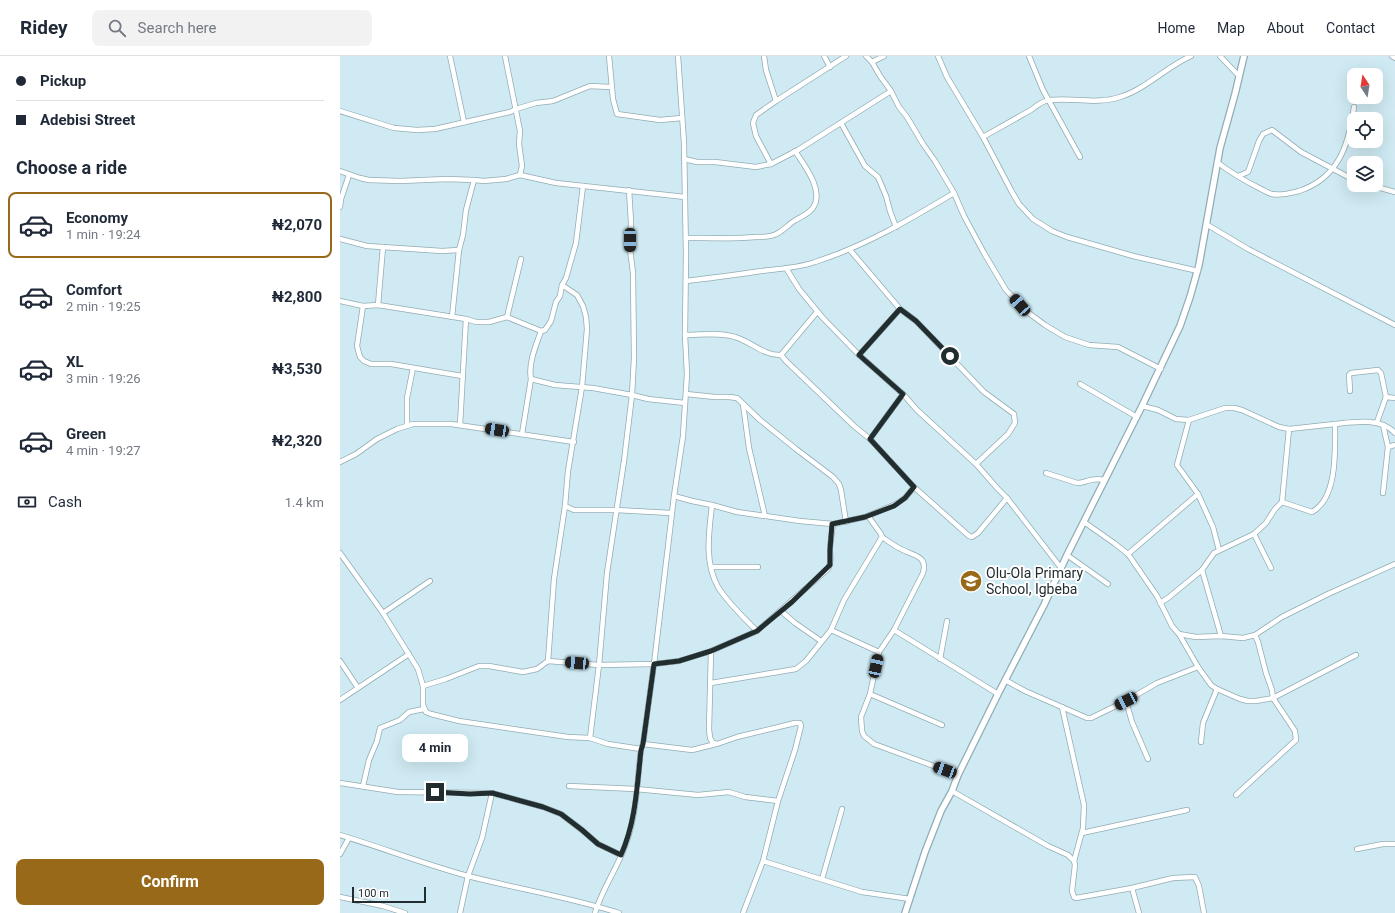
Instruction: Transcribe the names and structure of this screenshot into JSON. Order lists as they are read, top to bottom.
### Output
{
  "places": {
    "school or university": ["Olu-Ola Primary School, Igbeba"]
  },
  "scale_bar": "100 m",
  "north": "top",
  "page": {
    "header": "Ridey",
    "search": "Search here",
    "nav": [
      "Home",
      "Map",
      "About",
      "Contact"
    ],
    "banner": ["Pickup", "Adebisi Street"],
    "heading": "Choose a ride",
    "list": [
      {
        "name": "Economy",
        "note": "1 min · 19:24",
        "value": "₦2,070"
      },
      {
        "name": "Comfort",
        "note": "2 min · 19:25",
        "value": "₦2,800"
      },
      {
        "name": "XL",
        "note": "3 min · 19:26",
        "value": "₦3,530"
      },
      {
        "name": "Green",
        "note": "4 min · 19:27",
        "value": "₦2,320"
      }
    ],
    "pay": ["Cash", "1.4 km"],
    "bubble": "4 min",
    "buttons": "Confirm",
    "scale": "100 m"
  }
}
